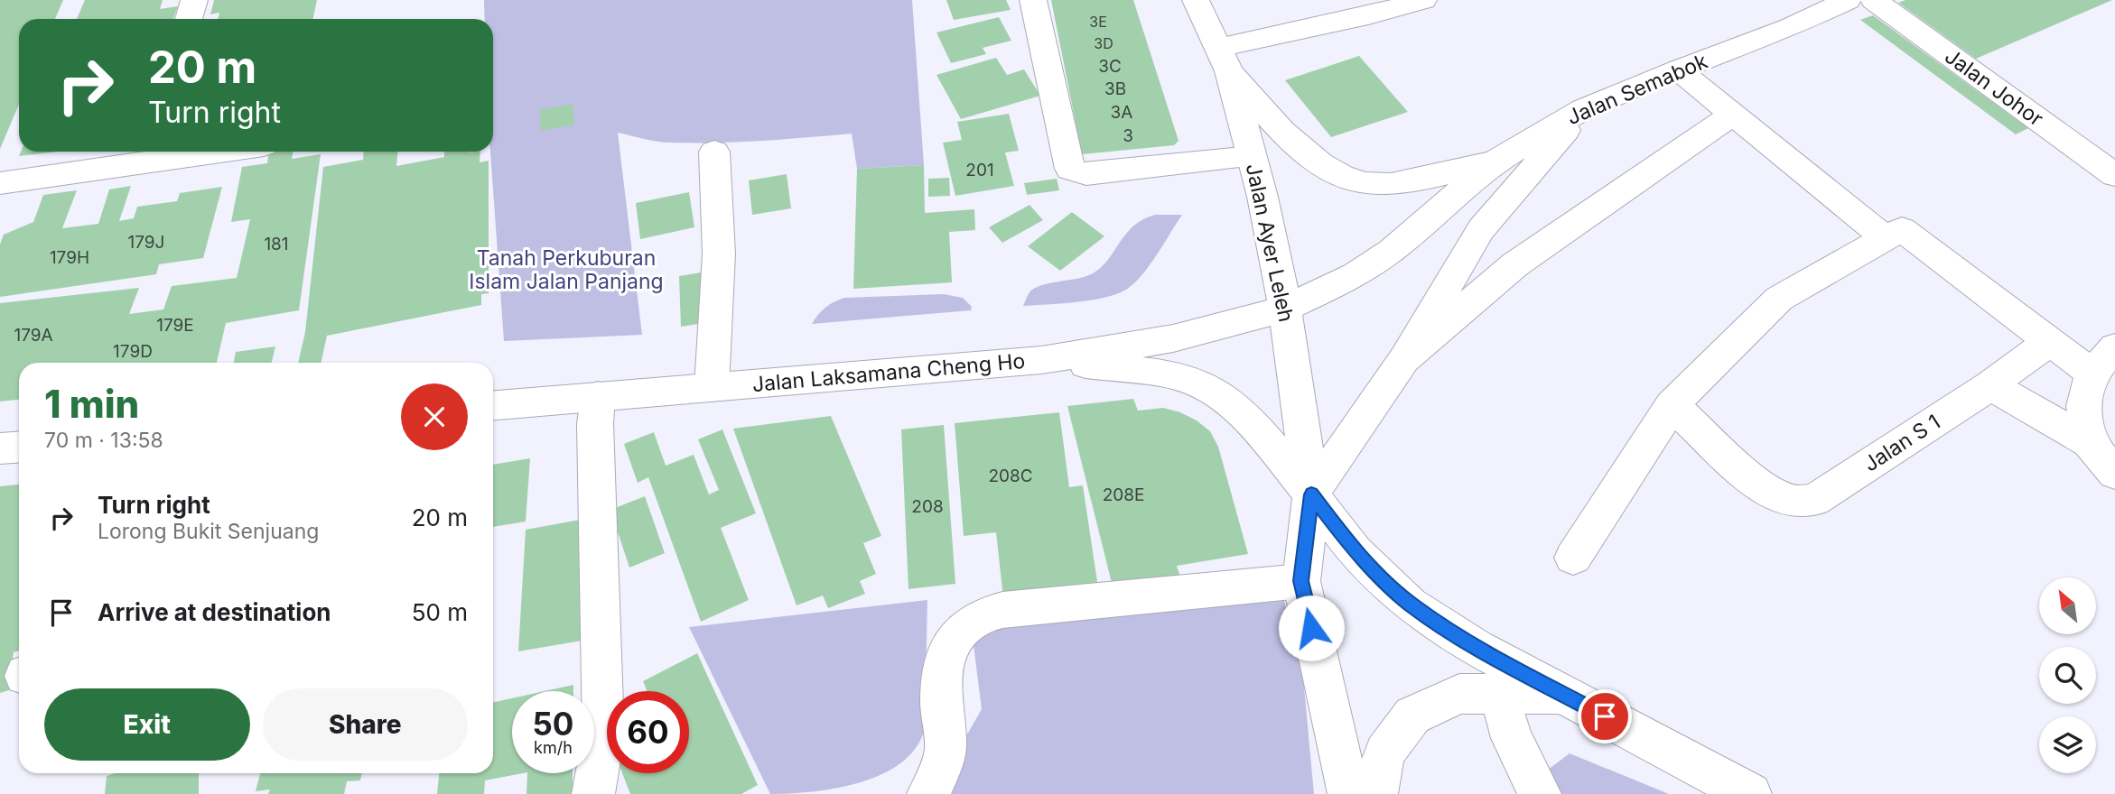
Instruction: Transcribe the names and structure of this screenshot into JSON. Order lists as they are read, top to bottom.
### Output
{
  "streets": {
    "main road": [
      "Jalan Johor",
      "Jalan Semabok",
      "Jalan Ayer Leleh",
      "Jalan Laksamana Cheng Ho",
      "Jalan S 1"
    ]
  },
  "crossings": [
    ["Jalan Semabok", "Jalan Ayer Leleh"],
    ["Jalan Semabok", "Jalan Laksamana Cheng Ho"],
    ["Jalan Ayer Leleh", "Jalan Laksamana Cheng Ho"]
  ],
  "parks": ["Tanah Perkuburan Islam Jalan Panjang"],
  "house_numbers": [
    "3E",
    "3D",
    "3C",
    "3B",
    "3A",
    "3",
    "201",
    "179J",
    "181",
    "179H",
    "179E",
    "179A",
    "179D",
    "208C",
    "208E",
    "208"
  ],
  "north": "top left",
  "page": {
    "turn": ["20 m", "Turn right"],
    "heading": ["1 min", "70 m · 13:58"],
    "list": [
      {
        "name": "Turn right",
        "note": "Lorong Bukit Senjuang",
        "value": "20 m"
      },
      {
        "name": "Arrive at destination",
        "value": "50 m"
      }
    ],
    "buttons": ["Exit", "Share"],
    "speed": "50 km/h",
    "limit": "60"
  }
}
